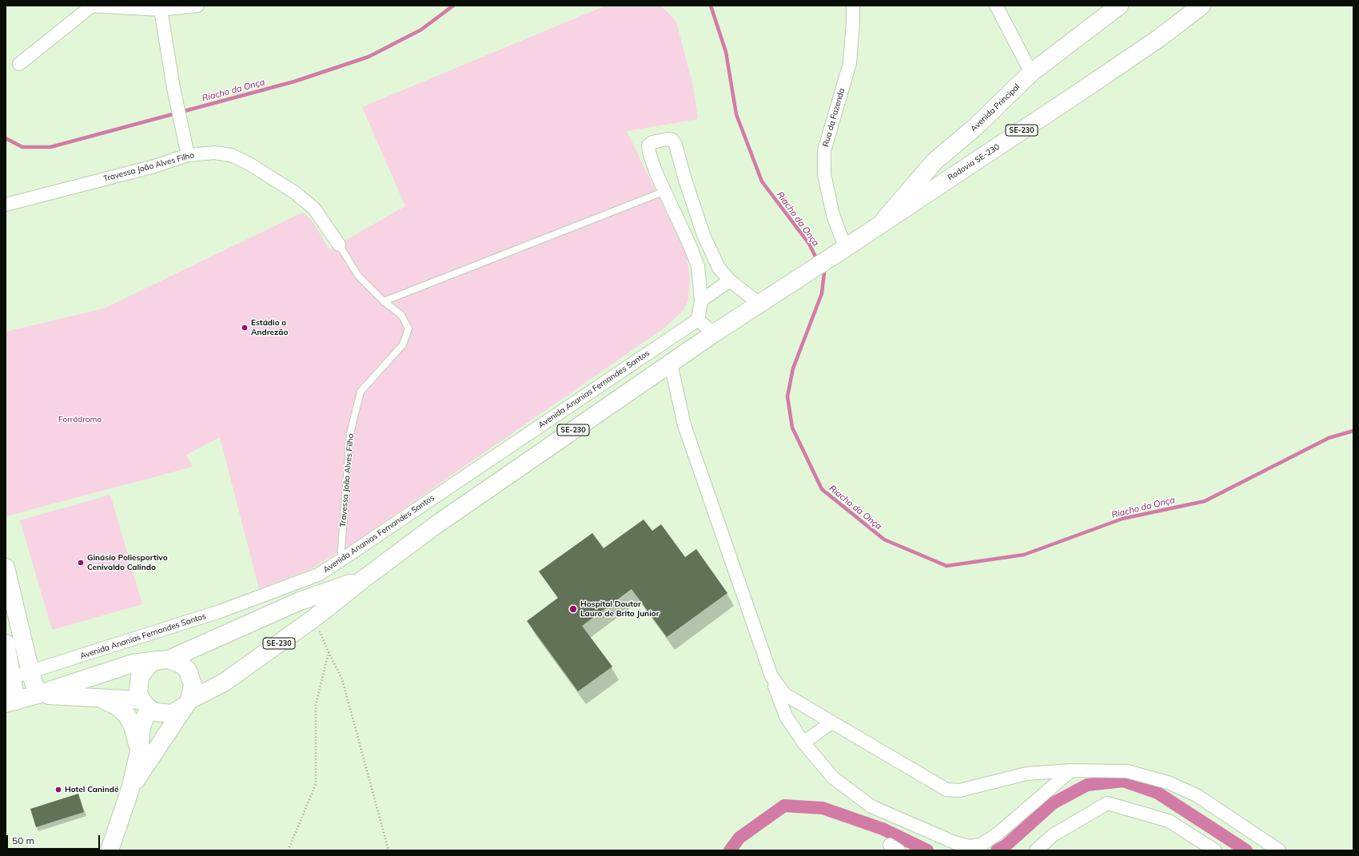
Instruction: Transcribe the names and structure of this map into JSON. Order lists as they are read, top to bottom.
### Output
{
  "streets": {
    "main road": ["Avenida Principal", "SE-230", "Rodovia SE-230"],
    "street": ["Rua da Fazenda", "Travessa João Alves Filho", "Avenida Ananias Fernandes Santos"]
  },
  "crossings": [
    ["Avenida Principal", "Rodovia SE-230"],
    ["Rua da Fazenda", "SE-230"],
    ["Rua da Fazenda", "Rodovia SE-230"],
    ["SE-230", "Rodovia SE-230"],
    ["Travessa João Alves Filho", "Avenida Ananias Fernandes Santos"]
  ],
  "water": ["Riacho da Onça"],
  "parks": ["Forródromo"],
  "places": [
    "Estádio o Andrezão",
    "Ginásio Poliesportivo Cenivaldo Calindo",
    "Hospital Doutor Lauro de Brito Junior",
    "Hotel Canindé"
  ],
  "scale_bar": "50 m"
}
